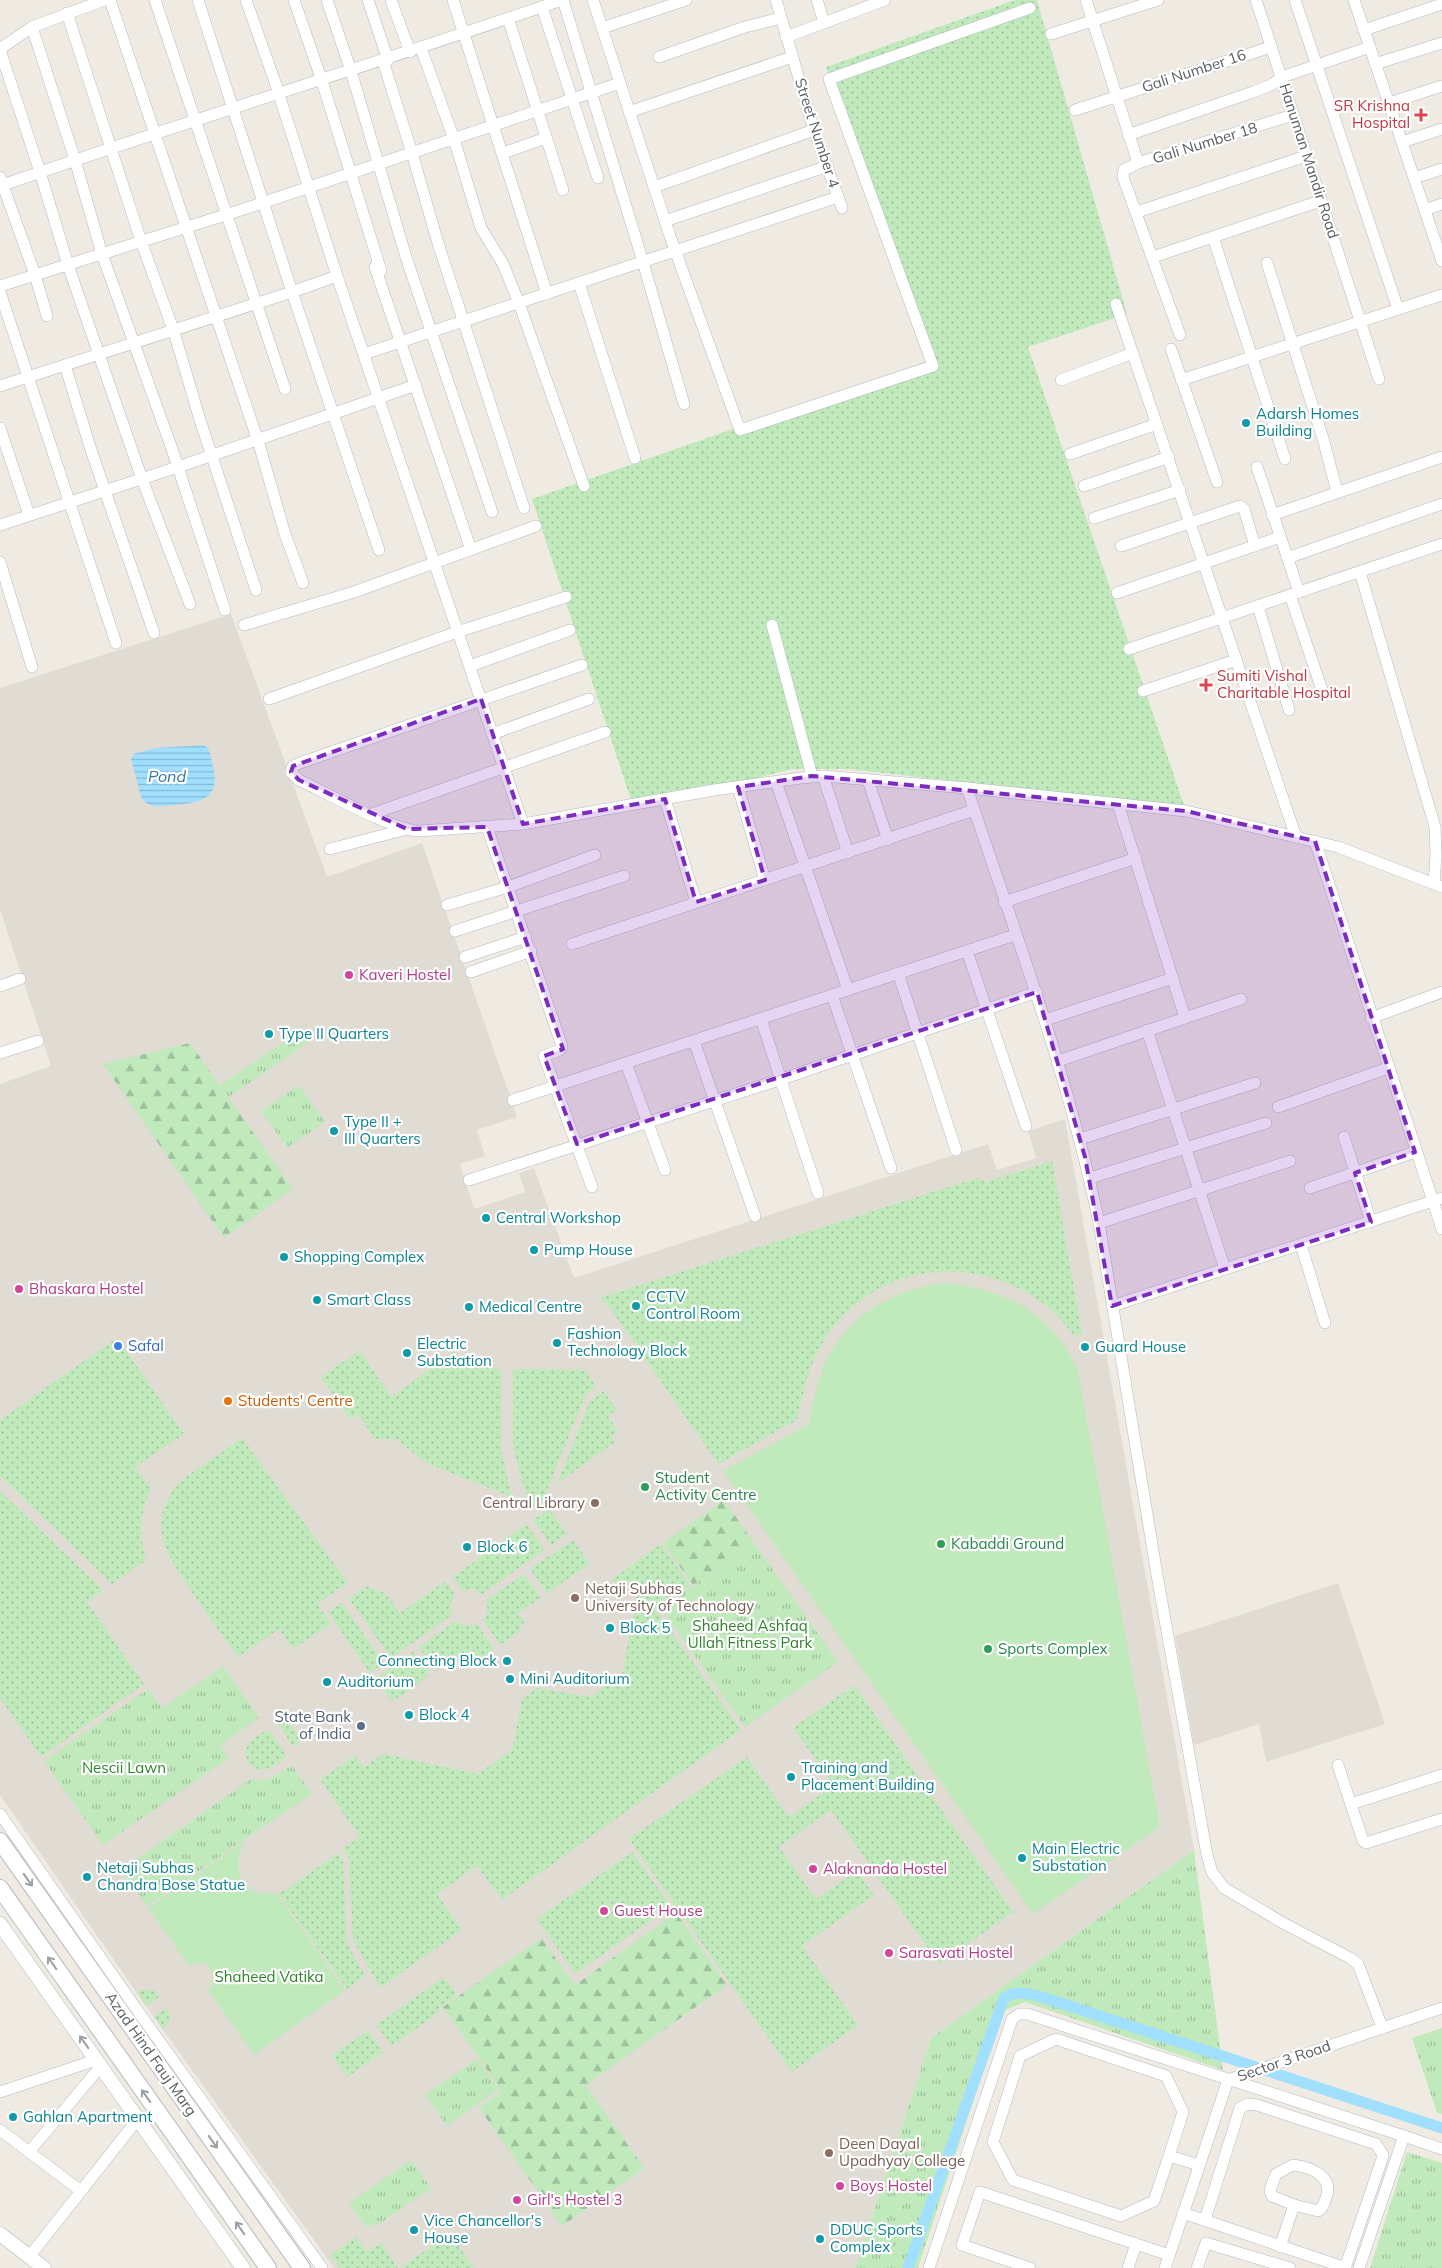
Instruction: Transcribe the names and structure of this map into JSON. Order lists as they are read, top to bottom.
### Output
{
  "streets": {
    "main road": ["Azad Hind Fauj Marg"],
    "street": [
      "Gali Number 16",
      "Street Number 4",
      "Gali Number 18",
      "Hanuman Mandir Road",
      "Sector 3 Road"
    ]
  },
  "crossings": [
    ["Gali Number 16", "Hanuman Mandir Road"],
    ["Gali Number 18", "Hanuman Mandir Road"]
  ],
  "water": ["Pond"],
  "parks": ["Shaheed Ashfaq Ullah Fitness Park", "Nescii Lawn", "Shaheed Vatika"],
  "places": {
    "health": ["SR Krishna Hospital", "Sumiti Vishal Charitable Hospital"],
    "other": [
      "Adarsh Homes Building",
      "Kaveri Hostel",
      "Type II Quarters",
      "Type II + III Quarters",
      "Central Workshop",
      "Pump House",
      "Shopping Complex",
      "Bhaskara Hostel",
      "Smart Class",
      "CCTV Control Room",
      "Medical Centre",
      "Fashion Technology Block",
      "Safal",
      "Guard House",
      "Electric Substation",
      "Students' Centre",
      "Student Activity Centre",
      "Central Library",
      "Kabaddi Ground",
      "Block 6",
      "Netaji Subhas University of Technology",
      "Block 5",
      "Sports Complex",
      "Connecting Block",
      "Mini Auditorium",
      "Auditorium",
      "Block 4",
      "State Bank of India",
      "Training and Placement Building",
      "Main Electric Substation",
      "Alaknanda Hostel",
      "Netaji Subhas Chandra Bose Statue",
      "Guest House",
      "Sarasvati Hostel",
      "Gahlan Apartment",
      "Deen Dayal Upadhyay College",
      "Boys Hostel",
      "Girl's Hostel 3",
      "Vice Chancellor's House",
      "DDUC Sports Complex"
    ]
  }
}
